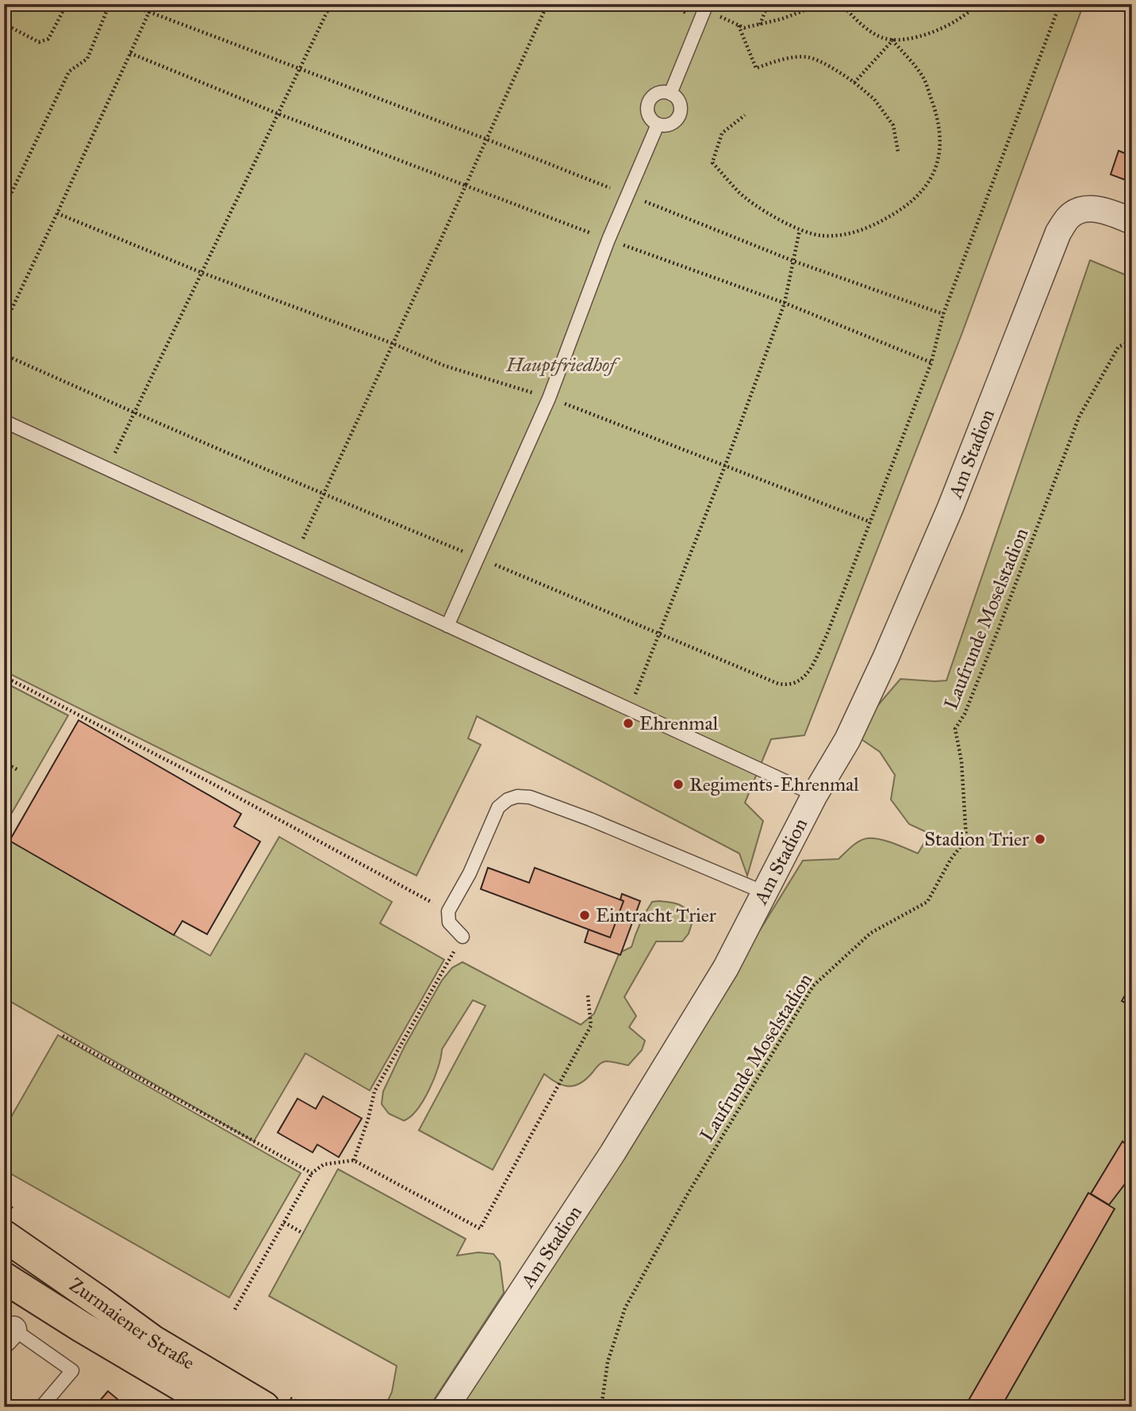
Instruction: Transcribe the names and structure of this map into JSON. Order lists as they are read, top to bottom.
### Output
{
  "streets": {
    "main road": ["Zurmaiener Straße"],
    "street": ["Am Stadion"],
    "path": ["Laufrunde Moselstadion"]
  },
  "parks": ["Hauptfriedhof"],
  "places": [
    "Ehrenmal",
    "Regiments-Ehrenmal",
    "Stadion Trier",
    "Eintracht Trier"
  ]
}
